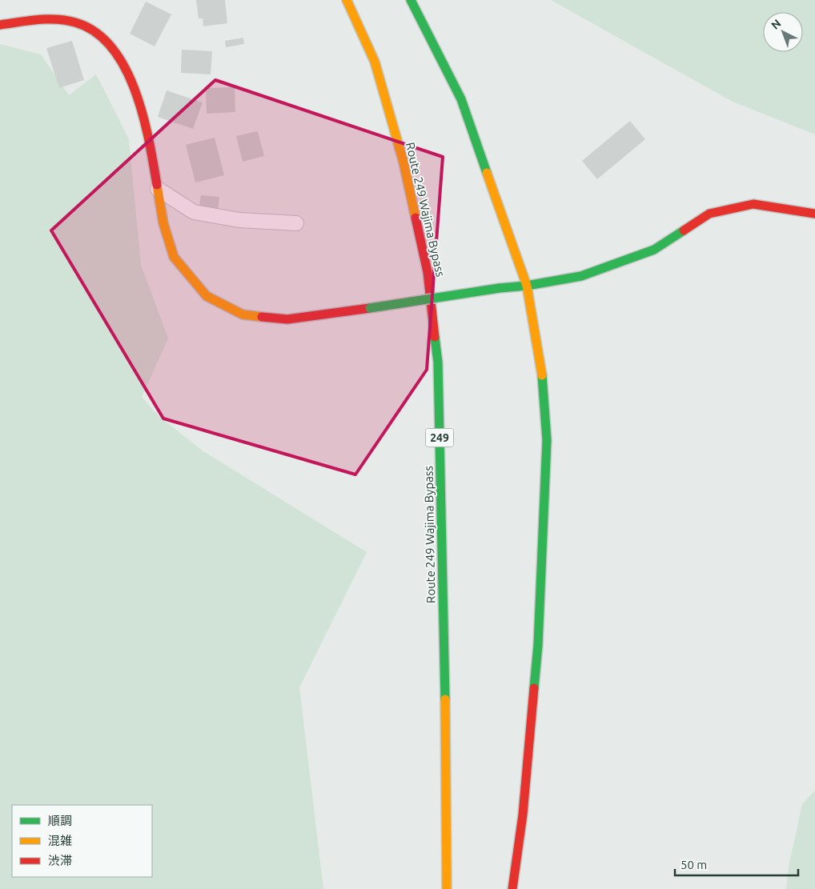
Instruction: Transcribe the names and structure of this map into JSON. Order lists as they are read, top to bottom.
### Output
{
  "streets": {
    "main road": ["Route 249 Wajima Bypass", "249"]
  },
  "legend": ["順調", "混雑", "渋滞"],
  "scale_bar": "50 m",
  "north": "top left"
}
